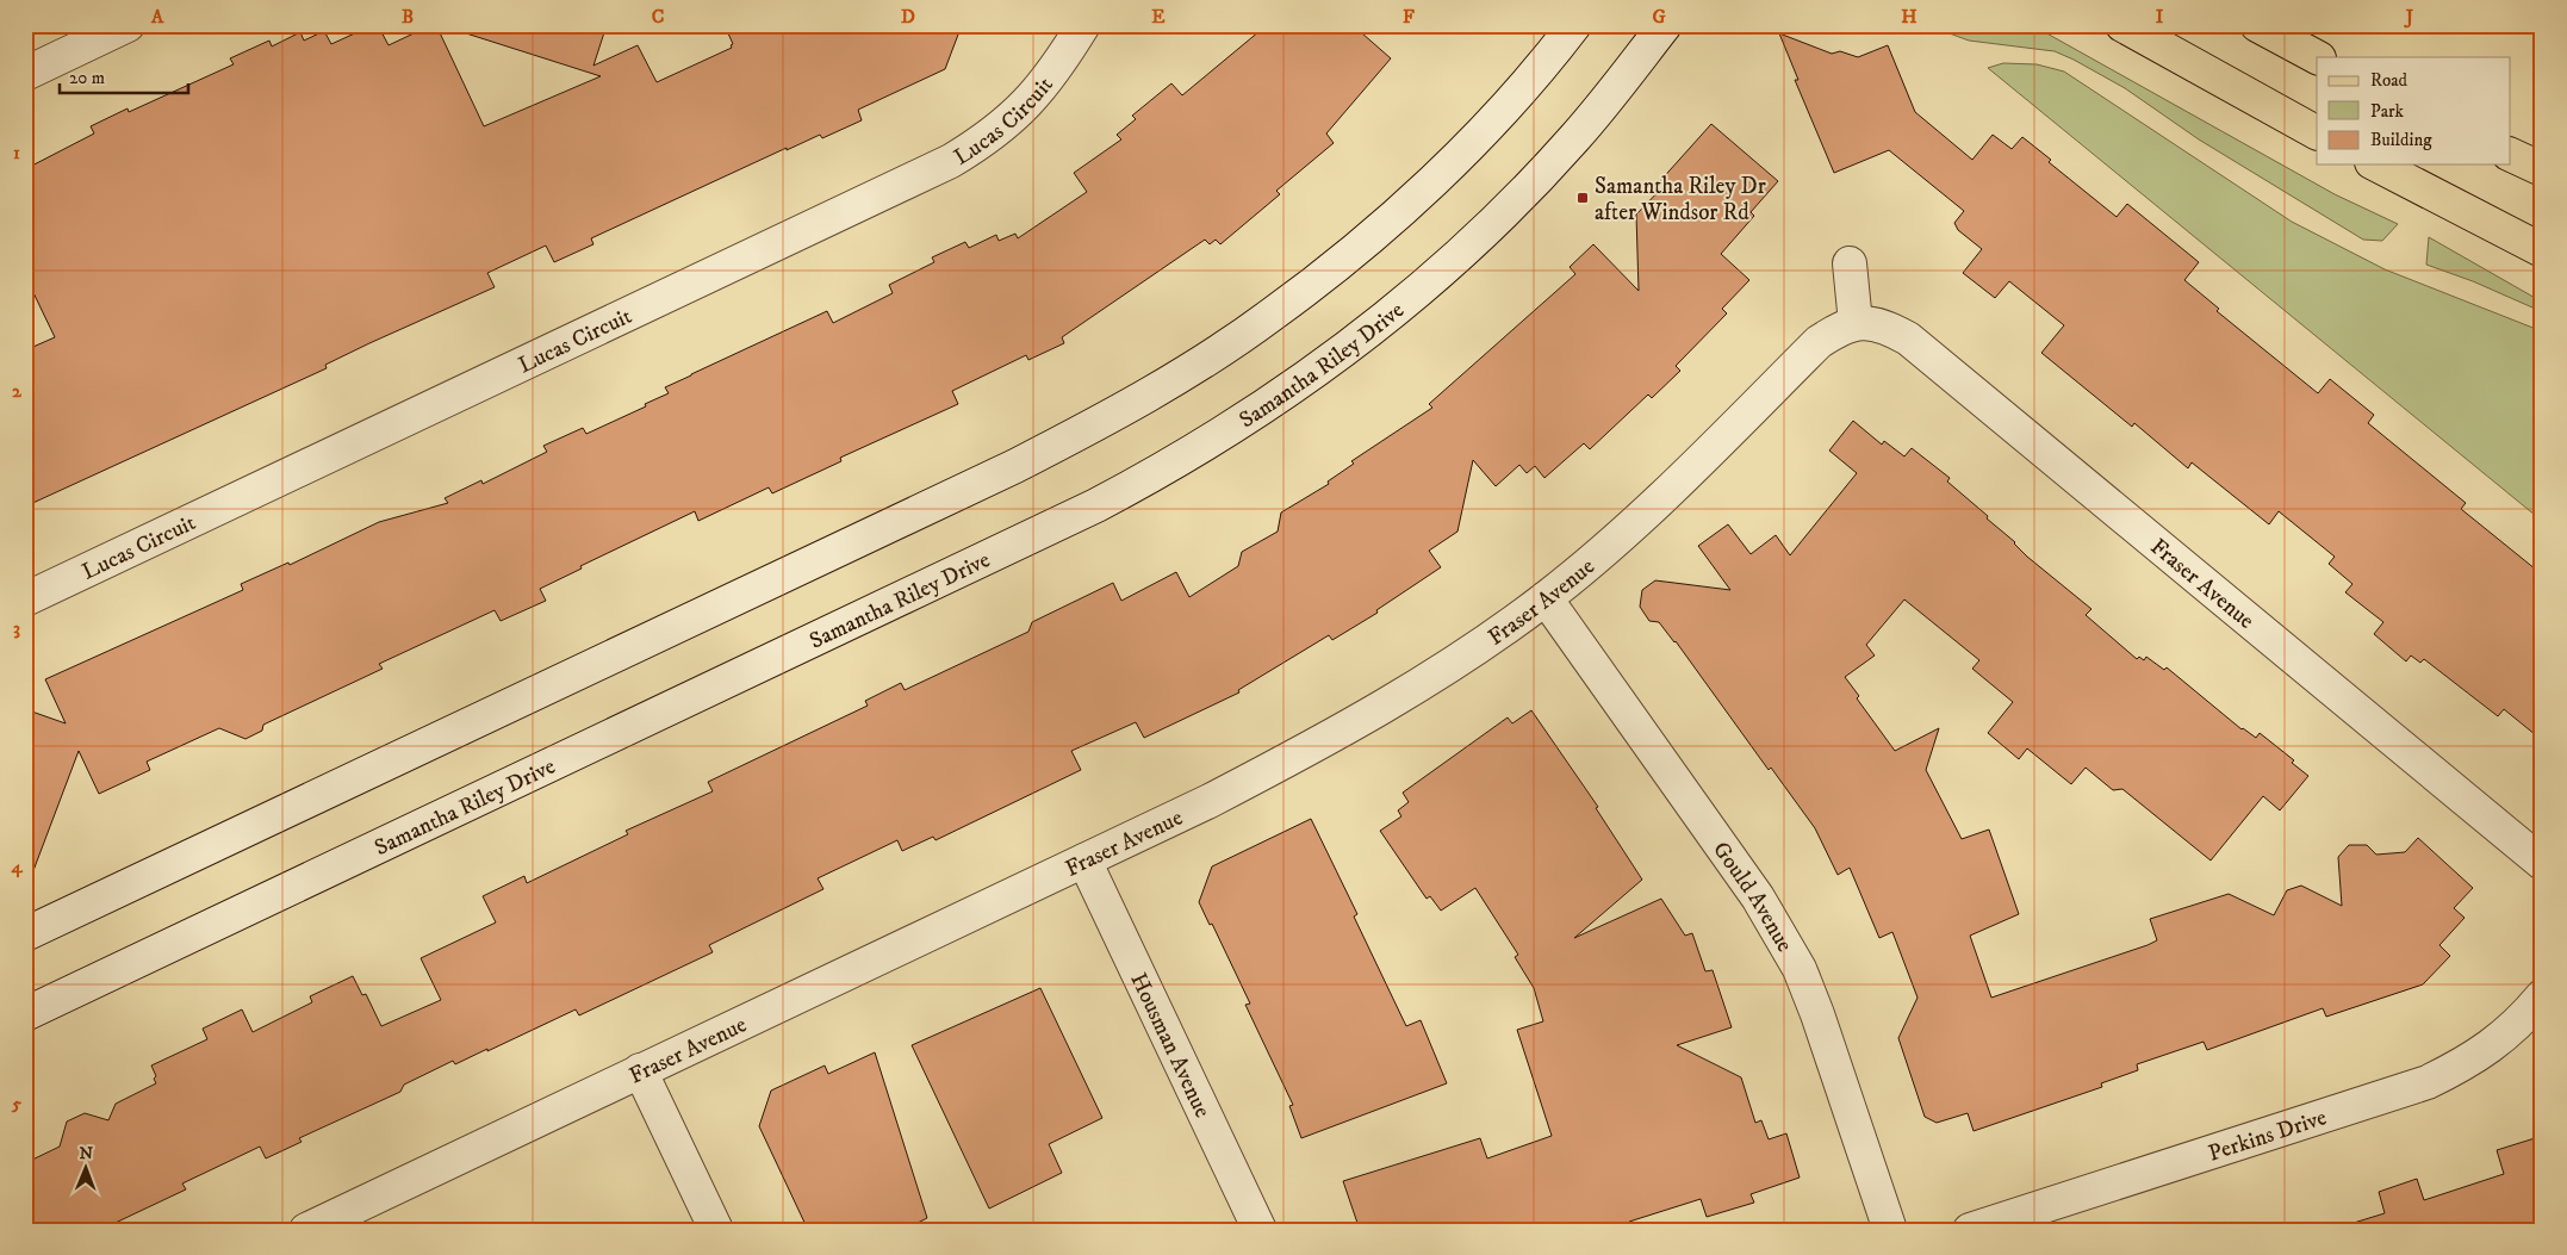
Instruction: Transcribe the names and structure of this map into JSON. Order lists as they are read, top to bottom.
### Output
{
  "streets": {
    "street": [
      "Lucas Circuit",
      "Samantha Riley Drive",
      "Fraser Avenue",
      "Gould Avenue",
      "Housman Avenue",
      "Perkins Drive"
    ]
  },
  "crossings": [
    ["Fraser Avenue", "Gould Avenue"],
    ["Fraser Avenue", "Housman Avenue"]
  ],
  "places": {
    "transit": ["Samantha Riley Dr after Windsor Rd"]
  },
  "legend": ["Road", "Park", "Building"],
  "scale_bar": "20 m",
  "north": "top",
  "grid": {
    "columns": [
      "A",
      "B",
      "C",
      "D",
      "E",
      "F",
      "G",
      "H",
      "I",
      "J"
    ],
    "rows": [
      "1",
      "2",
      "3",
      "4",
      "5"
    ]
  }
}
